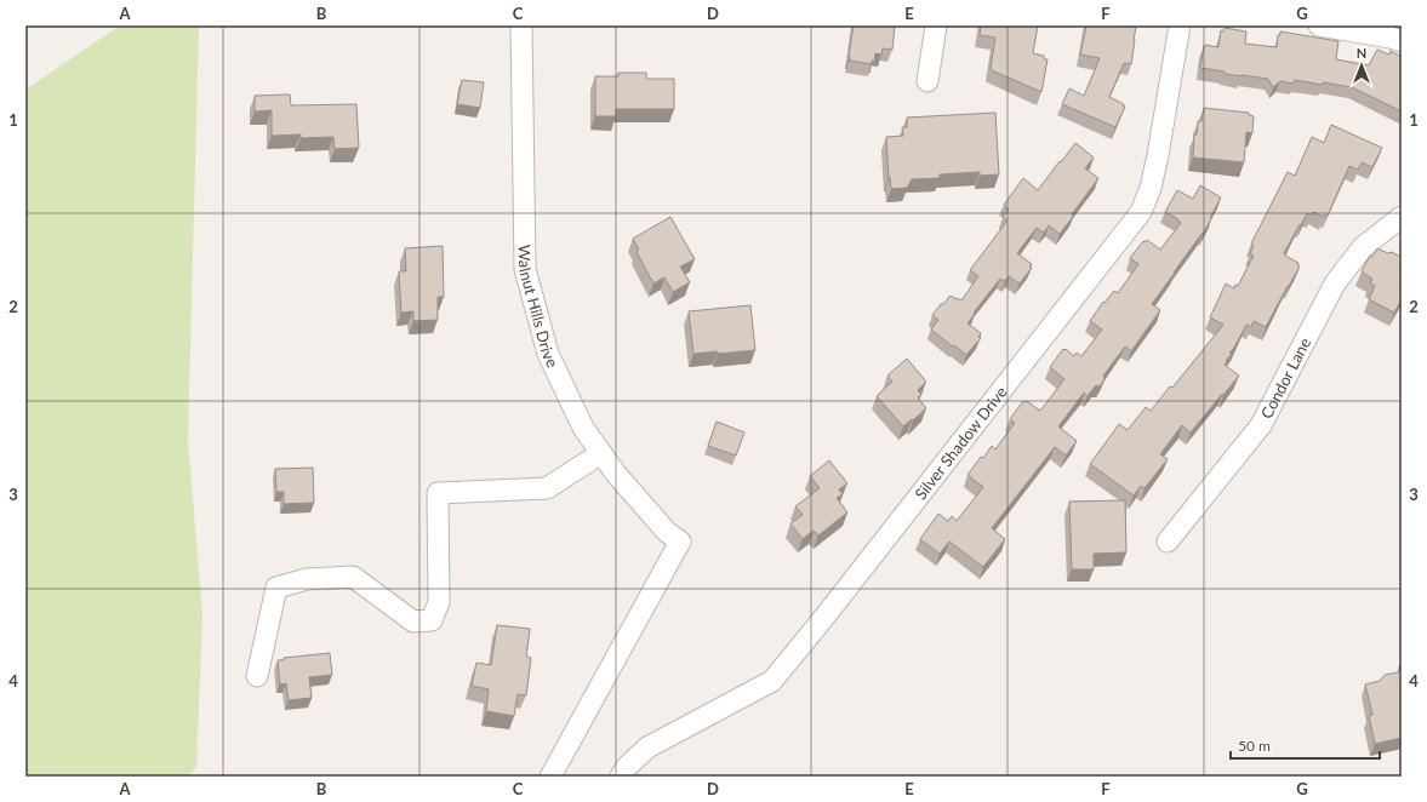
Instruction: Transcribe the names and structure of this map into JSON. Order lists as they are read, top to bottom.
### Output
{
  "streets": {
    "street": ["Walnut Hills Drive", "Condor Lane", "Silver Shadow Drive"]
  },
  "scale_bar": "50 m",
  "north": "top",
  "grid": {
    "columns": [
      "A",
      "B",
      "C",
      "D",
      "E",
      "F",
      "G"
    ],
    "rows": [
      "1",
      "2",
      "3",
      "4"
    ]
  }
}
